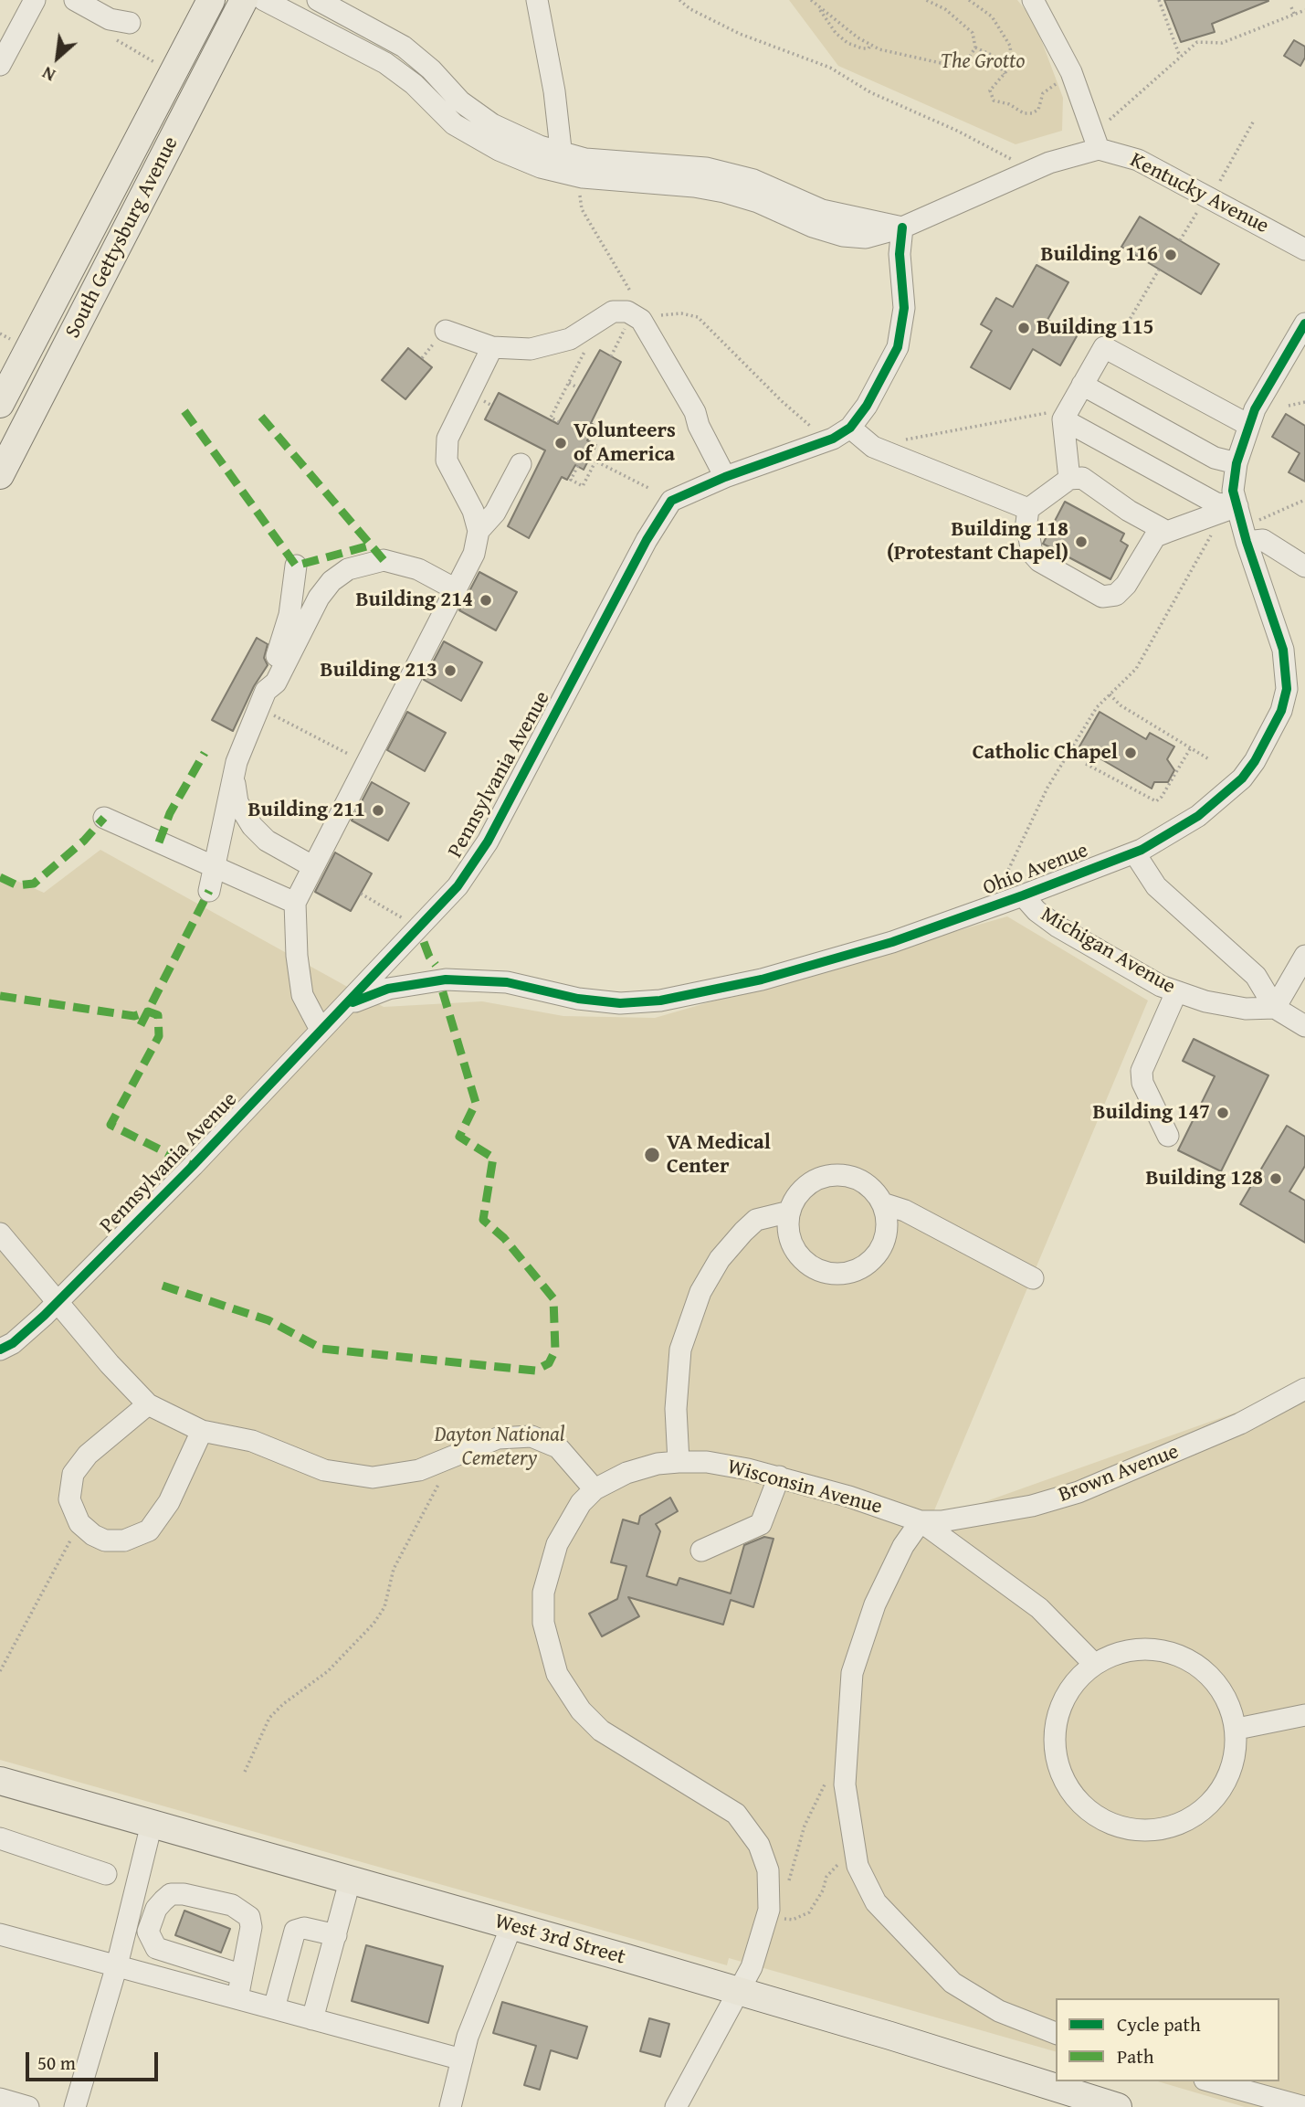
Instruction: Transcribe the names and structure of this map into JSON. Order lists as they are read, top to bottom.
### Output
{
  "streets": {
    "main road": ["South Gettysburg Avenue", "West 3rd Street"],
    "street": [
      "Kentucky Avenue",
      "Pennsylvania Avenue",
      "Ohio Avenue",
      "Michigan Avenue",
      "Brown Avenue",
      "Wisconsin Avenue"
    ]
  },
  "crossings": [
    ["Pennsylvania Avenue", "Ohio Avenue"],
    ["Ohio Avenue", "Michigan Avenue"],
    ["Brown Avenue", "Wisconsin Avenue"],
    ["Wisconsin Avenue", "West 3rd Street"]
  ],
  "parks": ["The Grotto", "Dayton National Cemetery"],
  "places": [
    "Building 116",
    "Building 115",
    "Volunteers of America",
    "Building 118 (Protestant Chapel)",
    "Building 214",
    "Building 213",
    "Catholic Chapel",
    "Building 211",
    "Building 147",
    "VA Medical Center",
    "Building 128"
  ],
  "legend": ["Cycle path", "Path"],
  "scale_bar": "50 m",
  "north": "bottom left"
}
